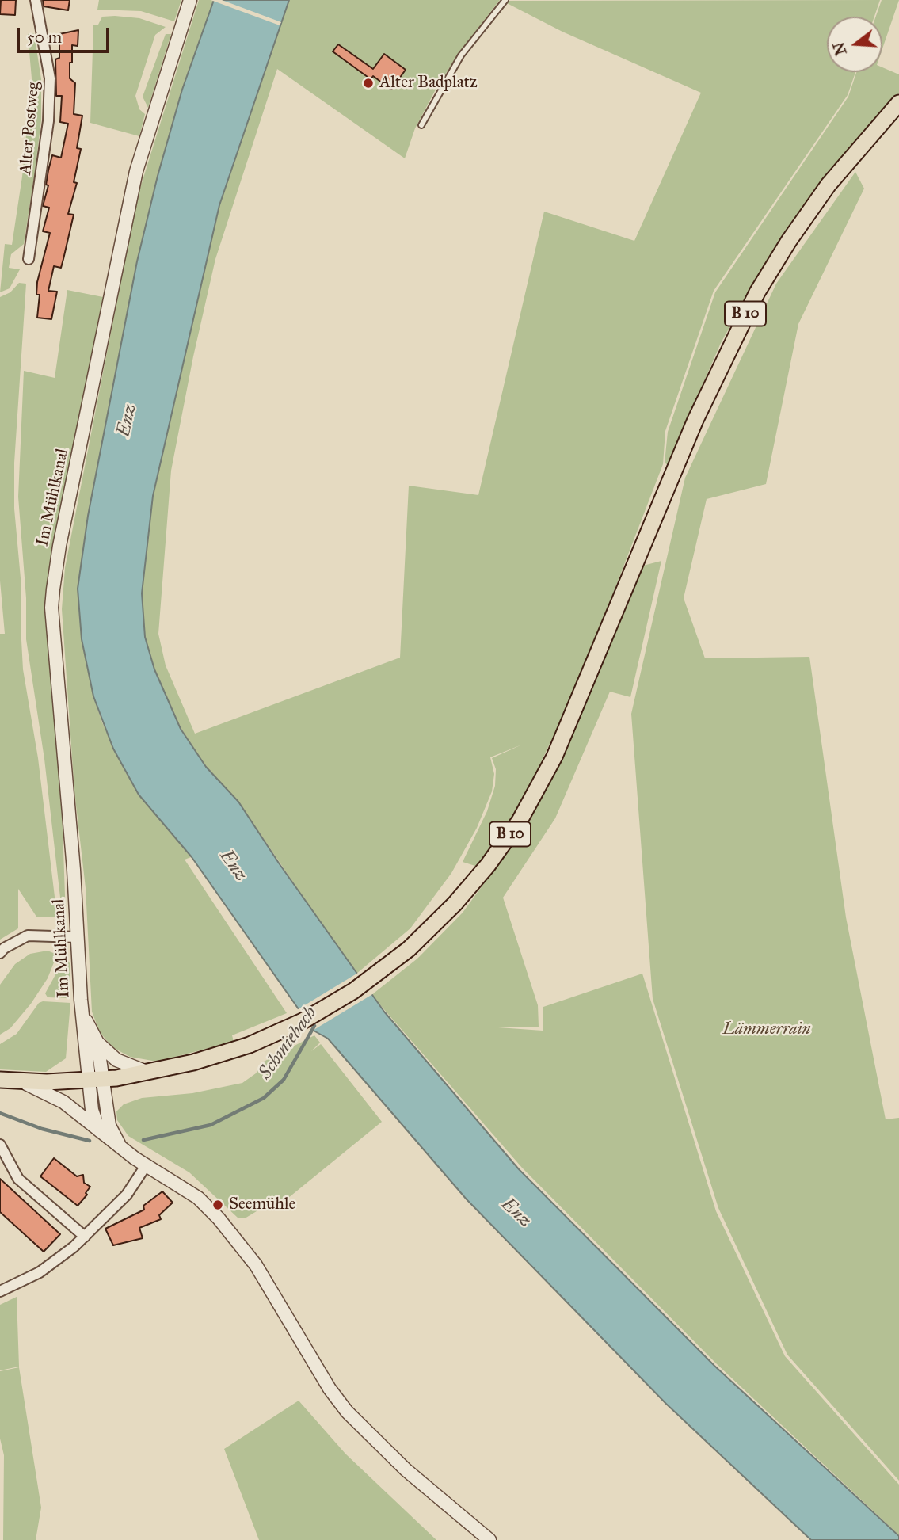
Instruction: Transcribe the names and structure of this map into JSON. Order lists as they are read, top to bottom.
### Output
{
  "streets": {
    "main road": ["B 10"],
    "street": ["Alter Postweg", "Im Mühlkanal"]
  },
  "crossings": [
    ["B 10", "Im Mühlkanal"]
  ],
  "water": ["Enz", "Schmiebach"],
  "parks": ["Lämmerrain"],
  "places": ["Alter Badplatz", "Seemühle"],
  "scale_bar": "50 m",
  "north": "left"
}
